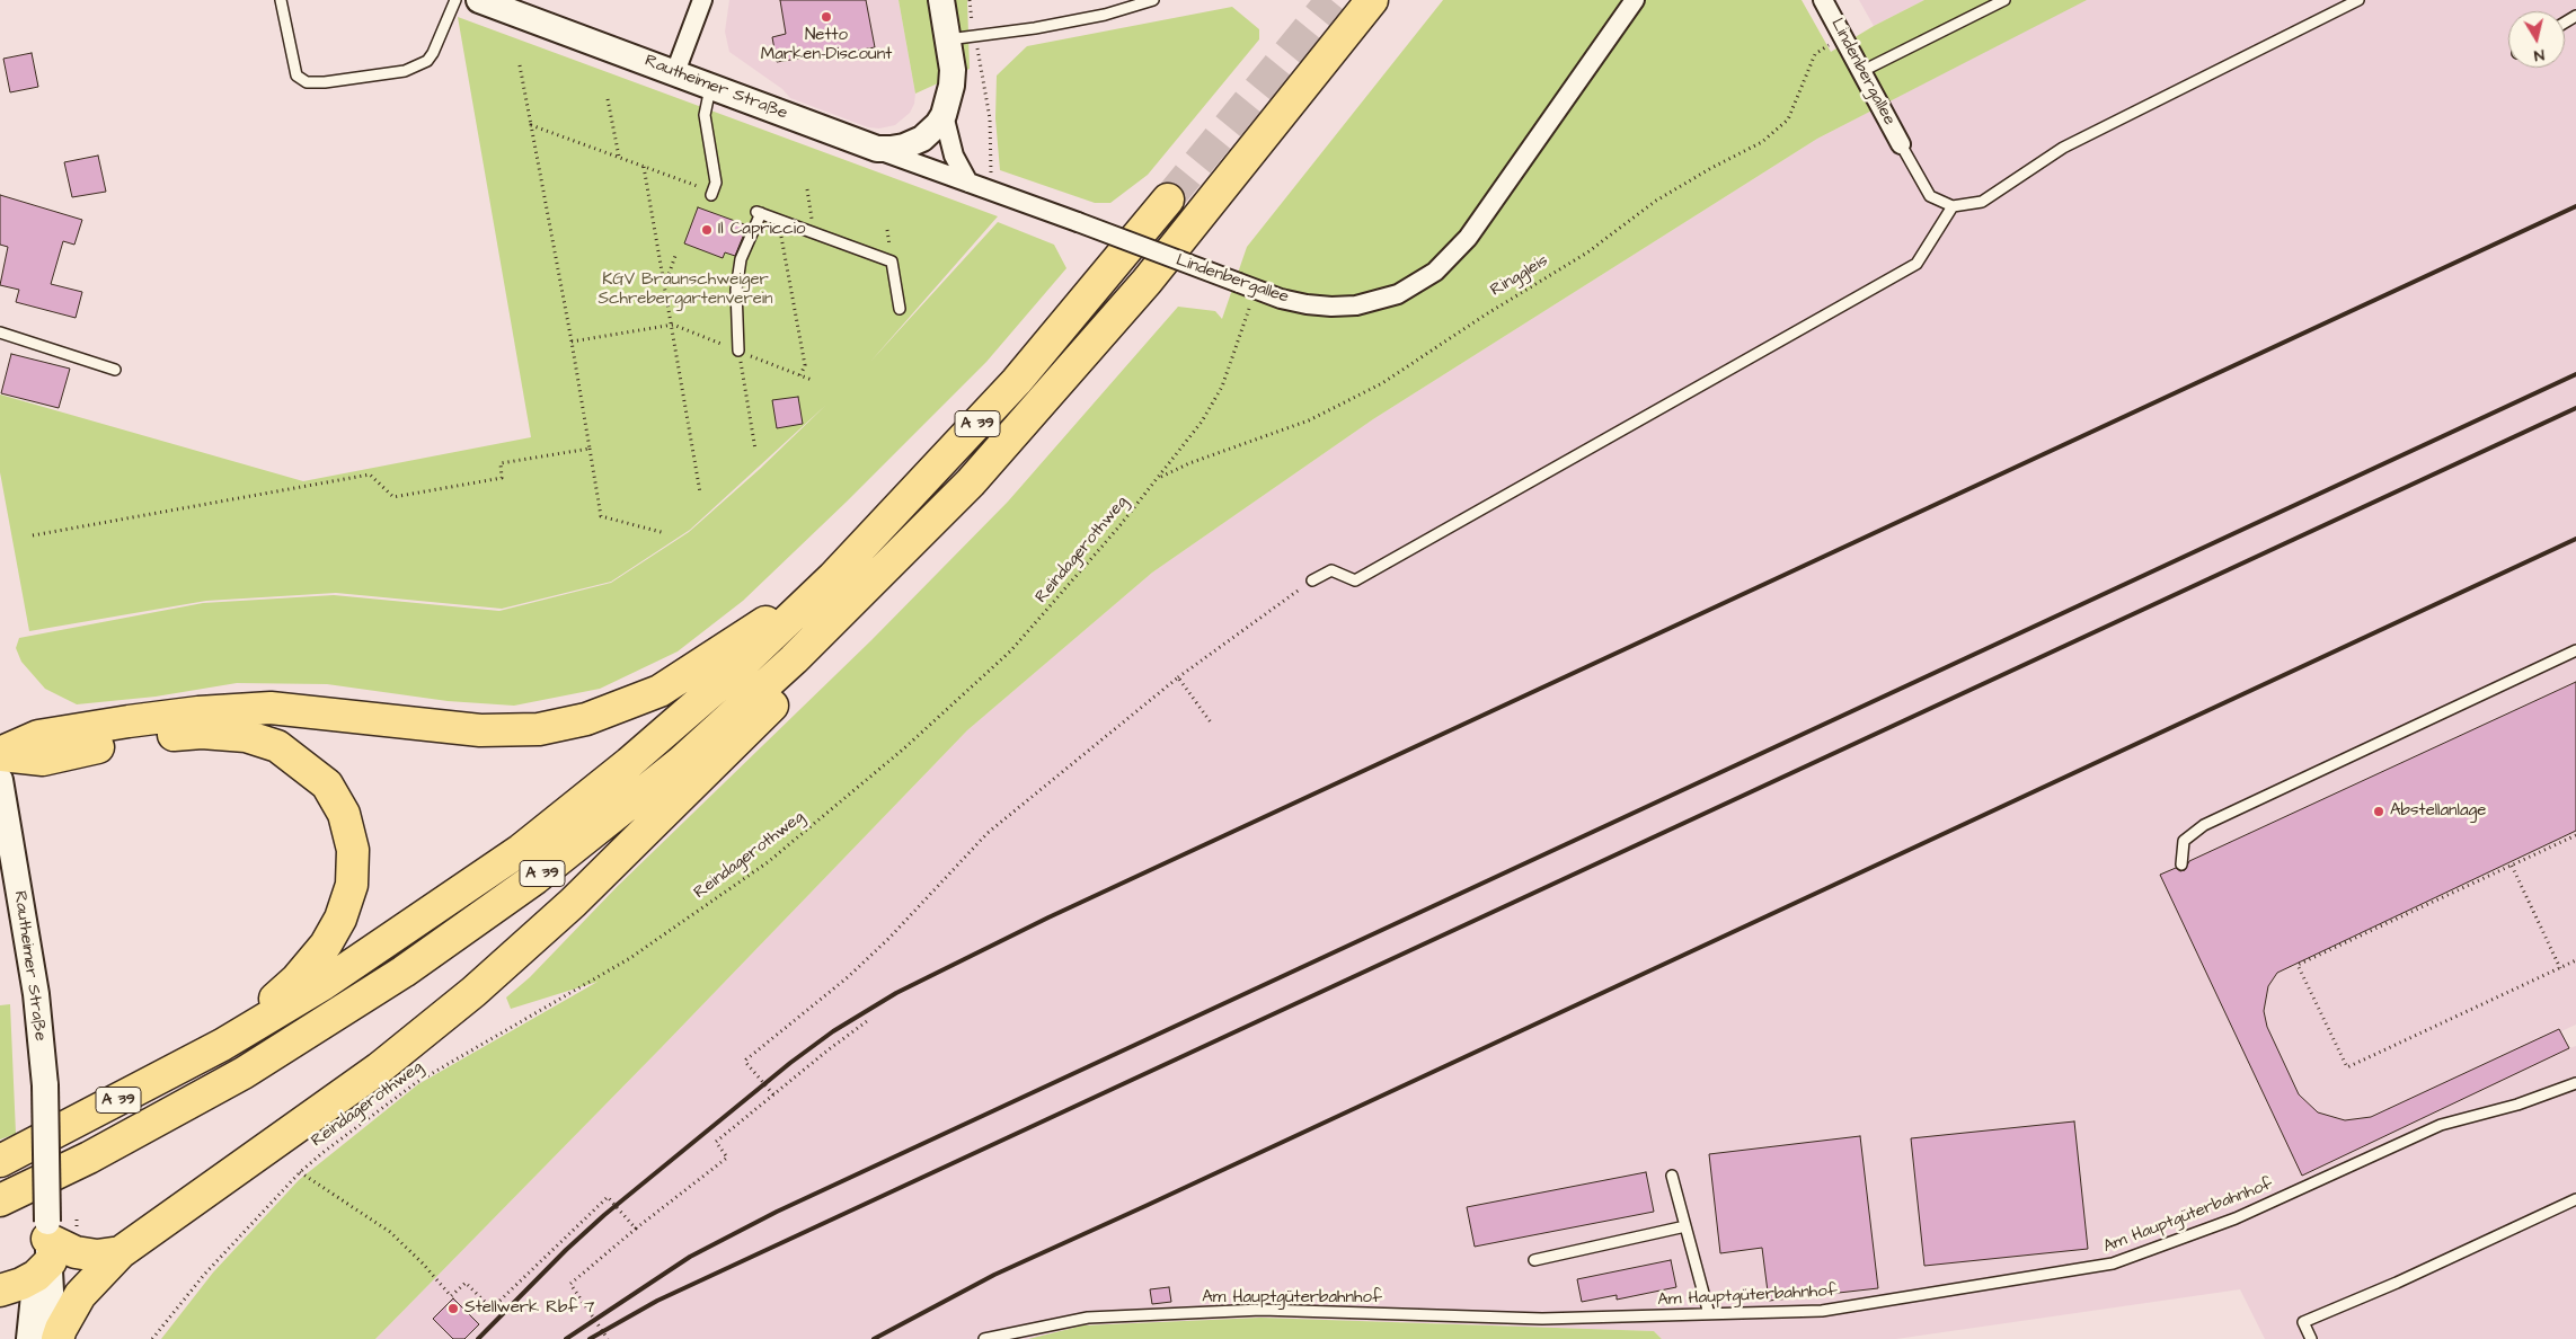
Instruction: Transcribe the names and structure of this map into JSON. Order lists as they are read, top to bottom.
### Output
{
  "streets": {
    "highway": ["A 39"],
    "main road": ["Rautheimer Straße"],
    "street": ["Lindenbergallee"],
    "lane": ["Am Hauptgüterbahnhof"],
    "path": ["Ringgleis", "Reindagerothweg"]
  },
  "crossings": [
    ["Lindenbergallee", "Rautheimer Straße"],
    ["Lindenbergallee", "Ringgleis"],
    ["Lindenbergallee", "Reindagerothweg"],
    ["Ringgleis", "Reindagerothweg"]
  ],
  "parks": ["KGV Braunschweiger Schrebergartenverein"],
  "places": [
    "Netto Marken-Discount",
    "Il Capriccio",
    "Abstellanlage",
    "Stellwerk Rbf 7"
  ],
  "north": "bottom"
}
